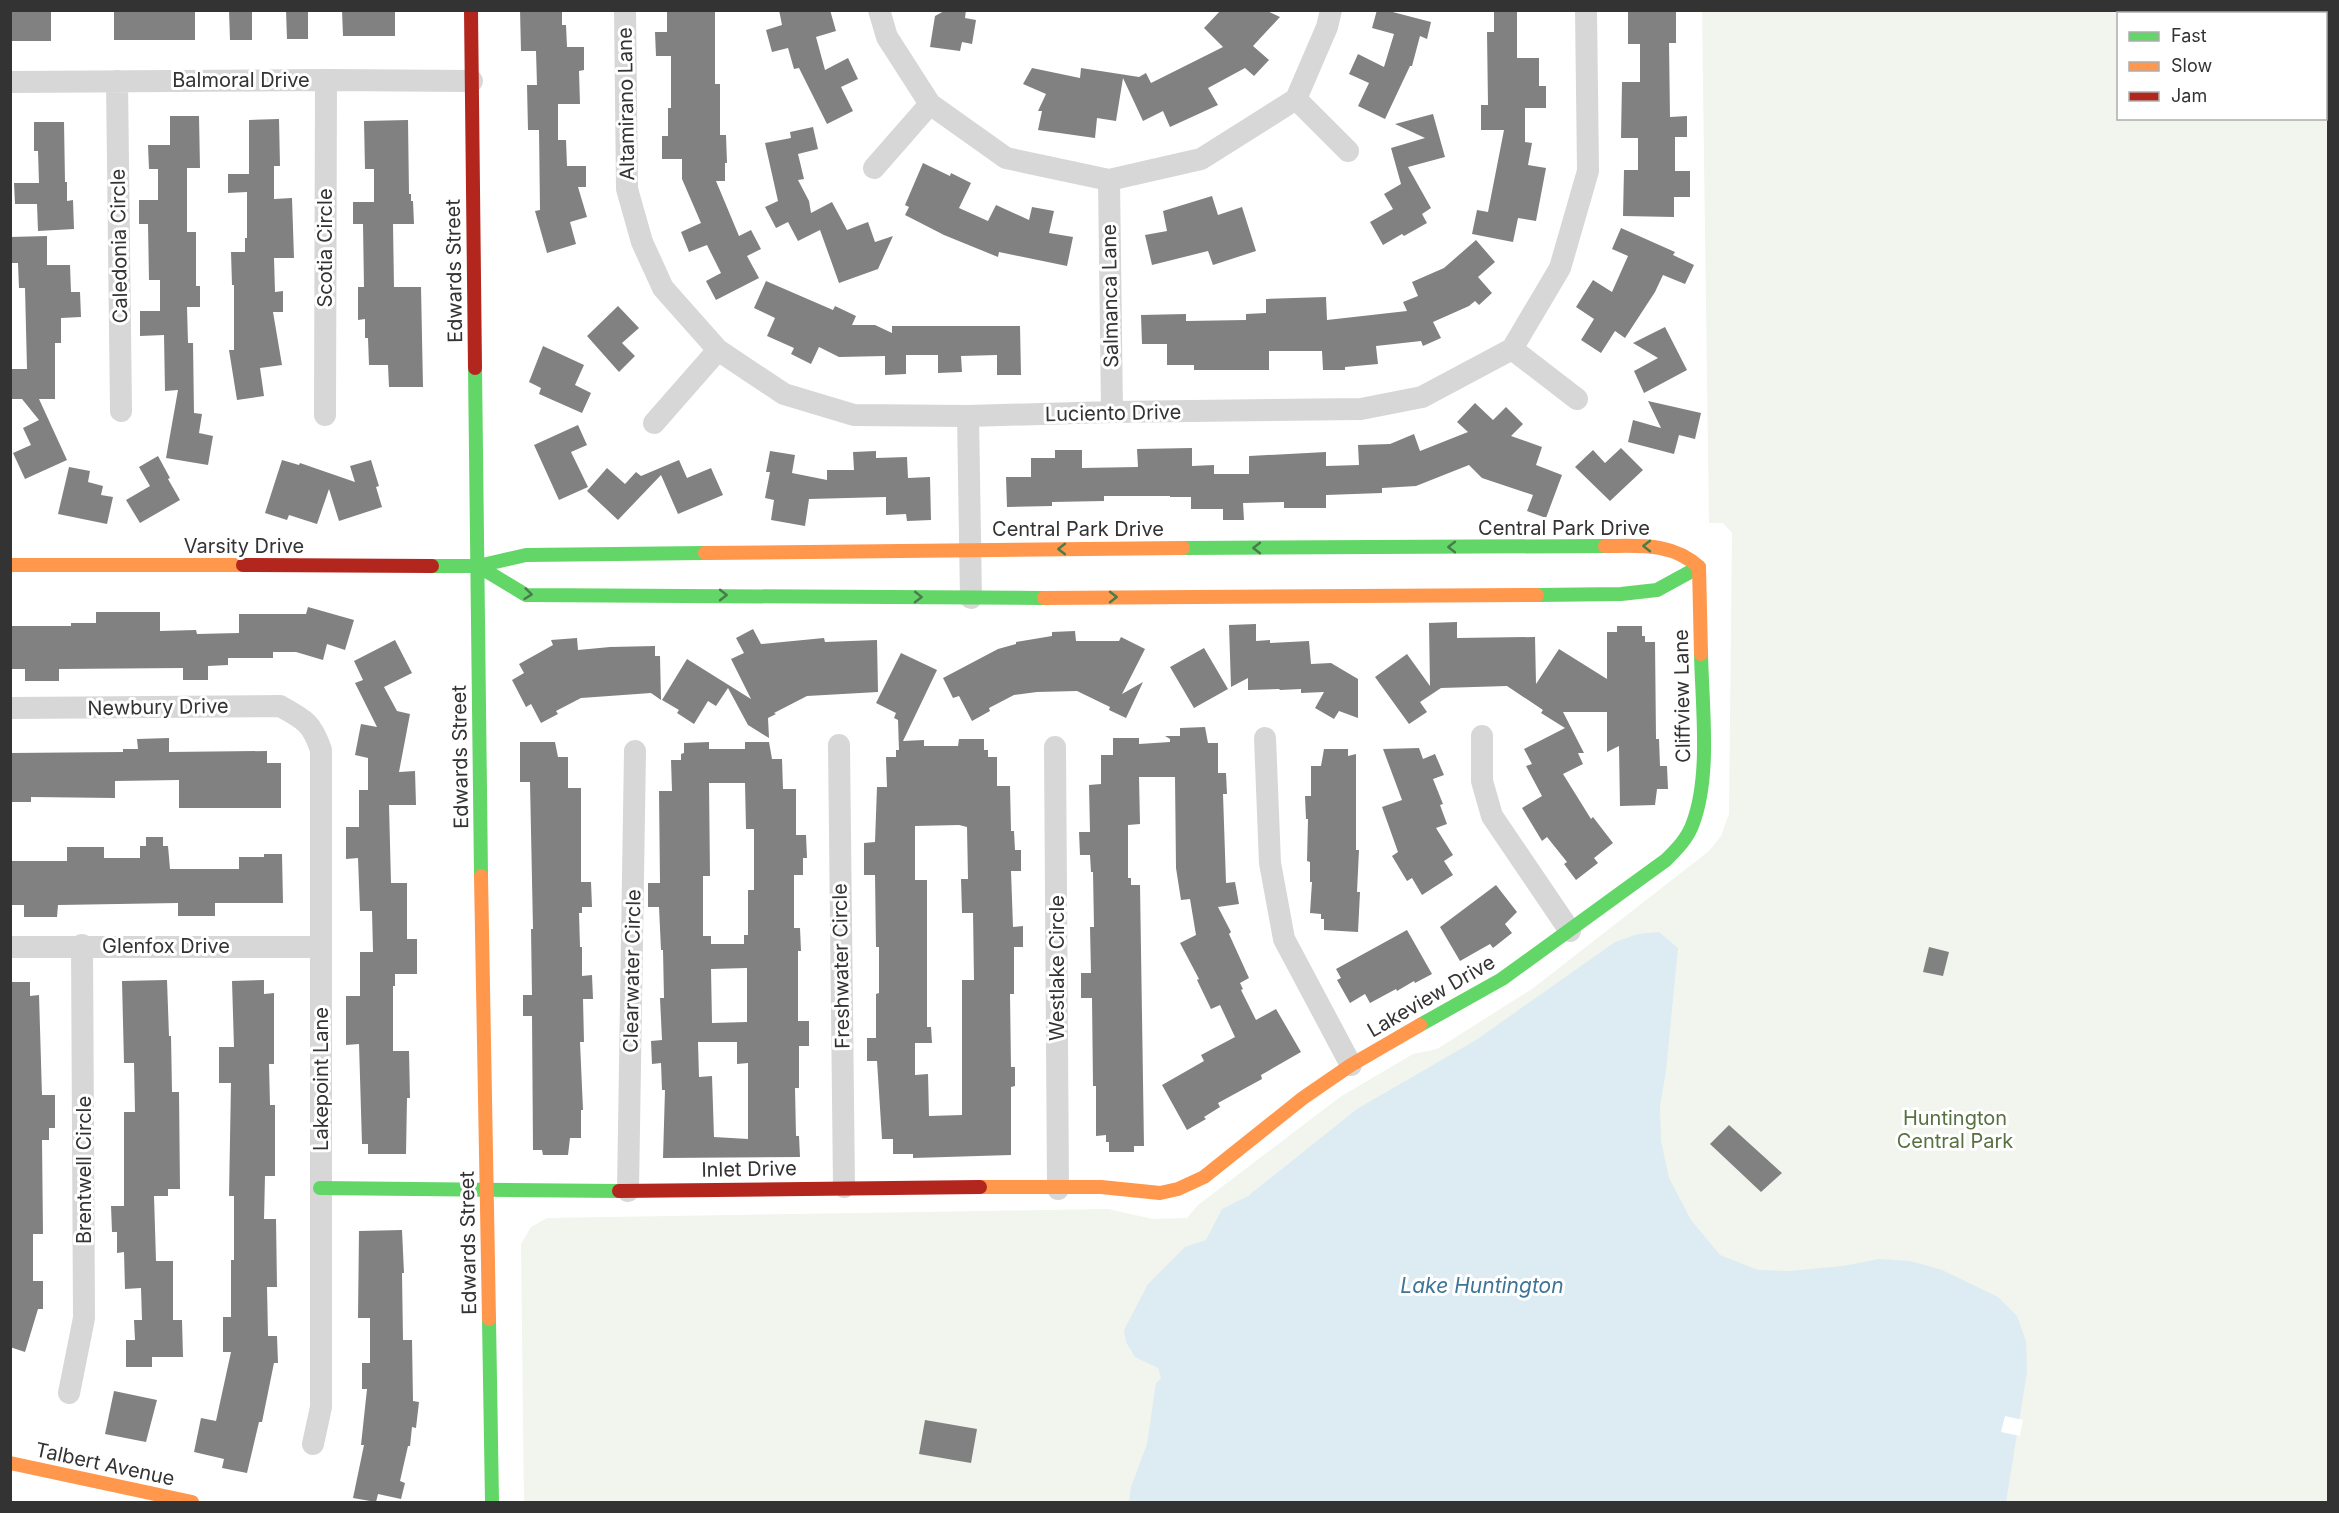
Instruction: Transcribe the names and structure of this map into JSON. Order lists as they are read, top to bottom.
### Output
{
  "streets": {
    "street": [
      "Balmoral Drive",
      "Altamirano Lane",
      "Caledonia Circle",
      "Scotia Circle",
      "Edwards Street",
      "Salmanca Lane",
      "Luciento Drive",
      "Central Park Drive",
      "Varsity Drive",
      "Cliffview Lane",
      "Newbury Drive",
      "Glenfox Drive",
      "Freshwater Circle",
      "Westlake Circle",
      "Clearwater Circle",
      "Lakeview Drive",
      "Lakepoint Lane",
      "Inlet Drive",
      "Brentwell Circle",
      "Talbert Avenue"
    ]
  },
  "crossings": [
    ["Balmoral Drive", "Caledonia Circle"],
    ["Balmoral Drive", "Scotia Circle"],
    ["Balmoral Drive", "Edwards Street"],
    ["Altamirano Lane", "Luciento Drive"],
    ["Edwards Street", "Central Park Drive"],
    ["Edwards Street", "Varsity Drive"],
    ["Edwards Street", "Inlet Drive"],
    ["Salmanca Lane", "Luciento Drive"],
    ["Central Park Drive", "Varsity Drive"],
    ["Central Park Drive", "Cliffview Lane"],
    ["Cliffview Lane", "Lakeview Drive"],
    ["Newbury Drive", "Lakepoint Lane"],
    ["Glenfox Drive", "Lakepoint Lane"],
    ["Glenfox Drive", "Brentwell Circle"],
    ["Freshwater Circle", "Inlet Drive"],
    ["Westlake Circle", "Inlet Drive"],
    ["Clearwater Circle", "Inlet Drive"],
    ["Lakeview Drive", "Inlet Drive"],
    ["Lakepoint Lane", "Inlet Drive"]
  ],
  "water": ["Lake Huntington"],
  "parks": ["Huntington Central Park"],
  "legend": ["Fast", "Slow", "Jam"]
}
